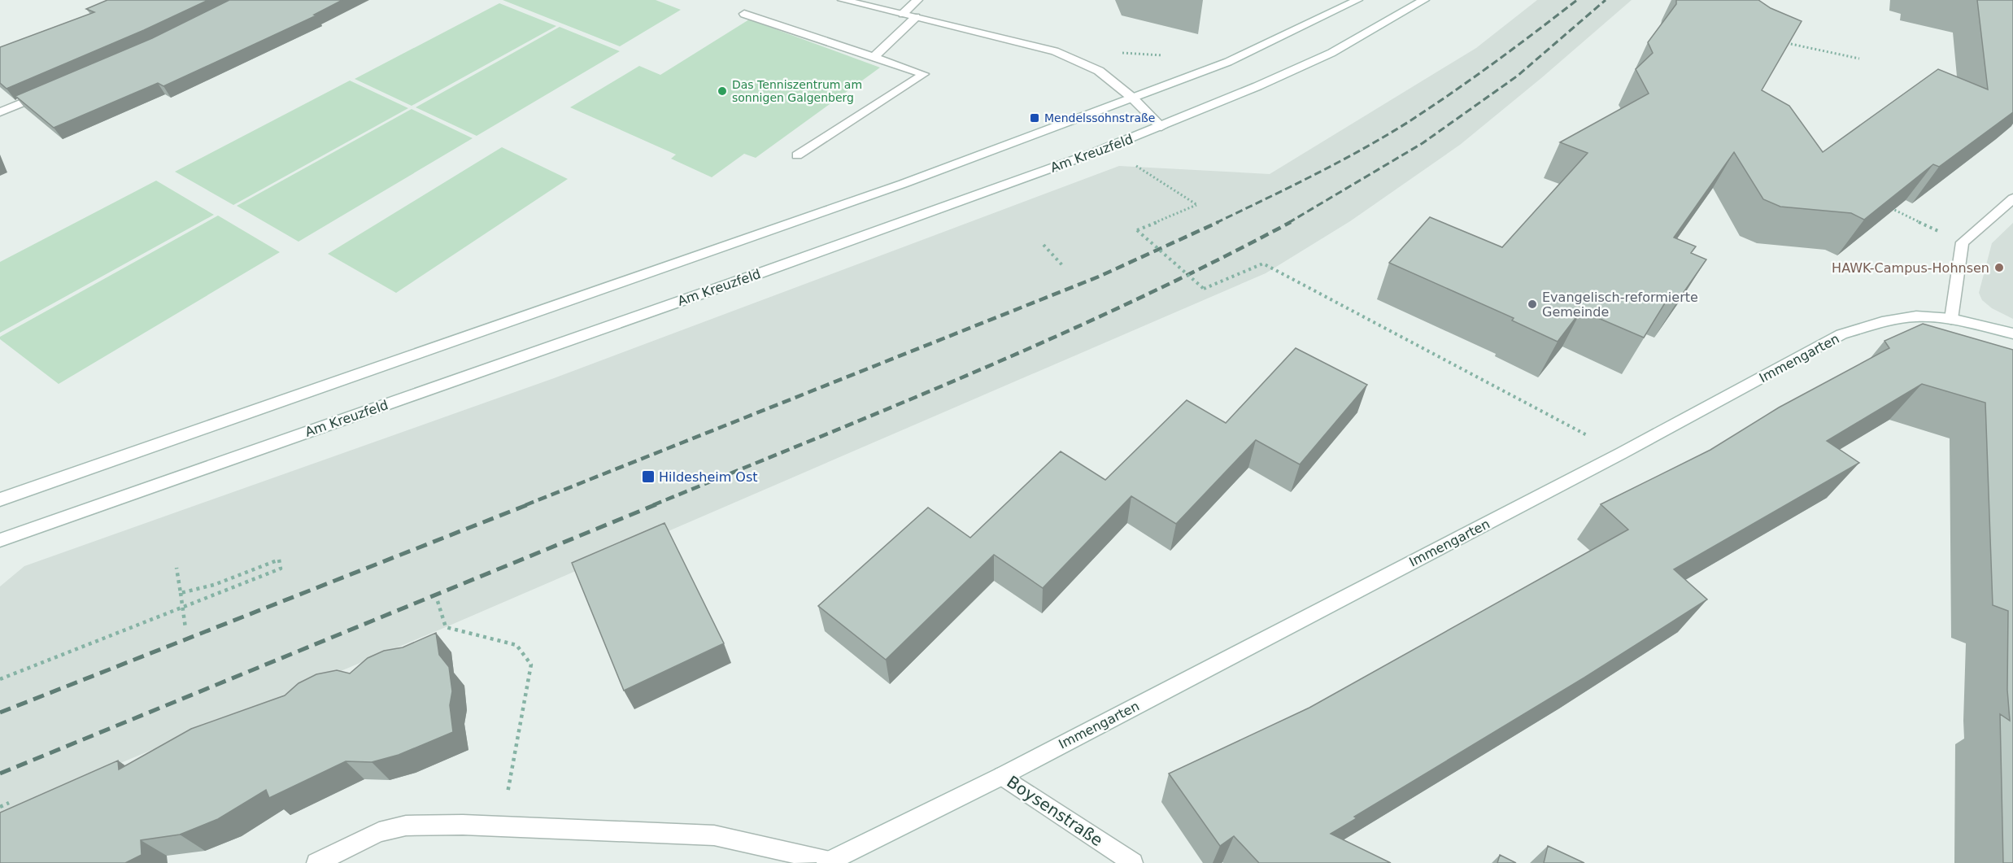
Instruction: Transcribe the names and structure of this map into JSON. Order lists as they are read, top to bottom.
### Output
{
  "streets": {
    "main road": ["Am Kreuzfeld", "Immengarten", "Boysenstraße"]
  },
  "crossings": [
    ["Immengarten", "Boysenstraße"]
  ],
  "places": {
    "other": ["Das Tenniszentrum am sonnigen Galgenberg", "HAWK-Campus-Hohnsen", "Evangelisch-reformierte Gemeinde"],
    "transit": ["Mendelssohnstraße", "Hildesheim Ost"]
  }
}
